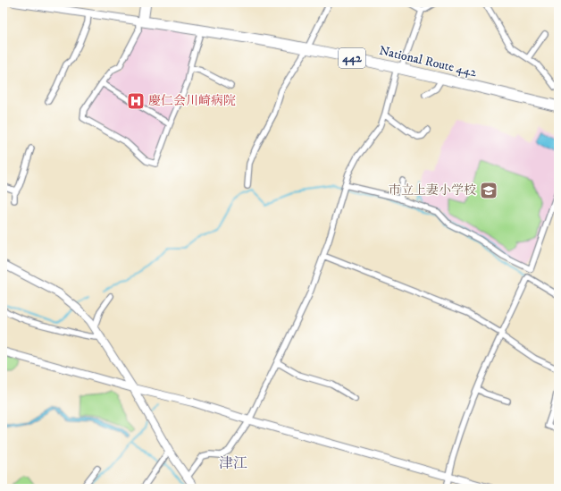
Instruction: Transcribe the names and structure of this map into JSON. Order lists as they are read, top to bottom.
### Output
{
  "streets": {
    "highway": ["442", "National Route 442"]
  },
  "districts": ["津江"],
  "places": {
    "hospital": ["慶仁会川崎病院"],
    "school or university": ["市立上妻小学校"]
  }
}
